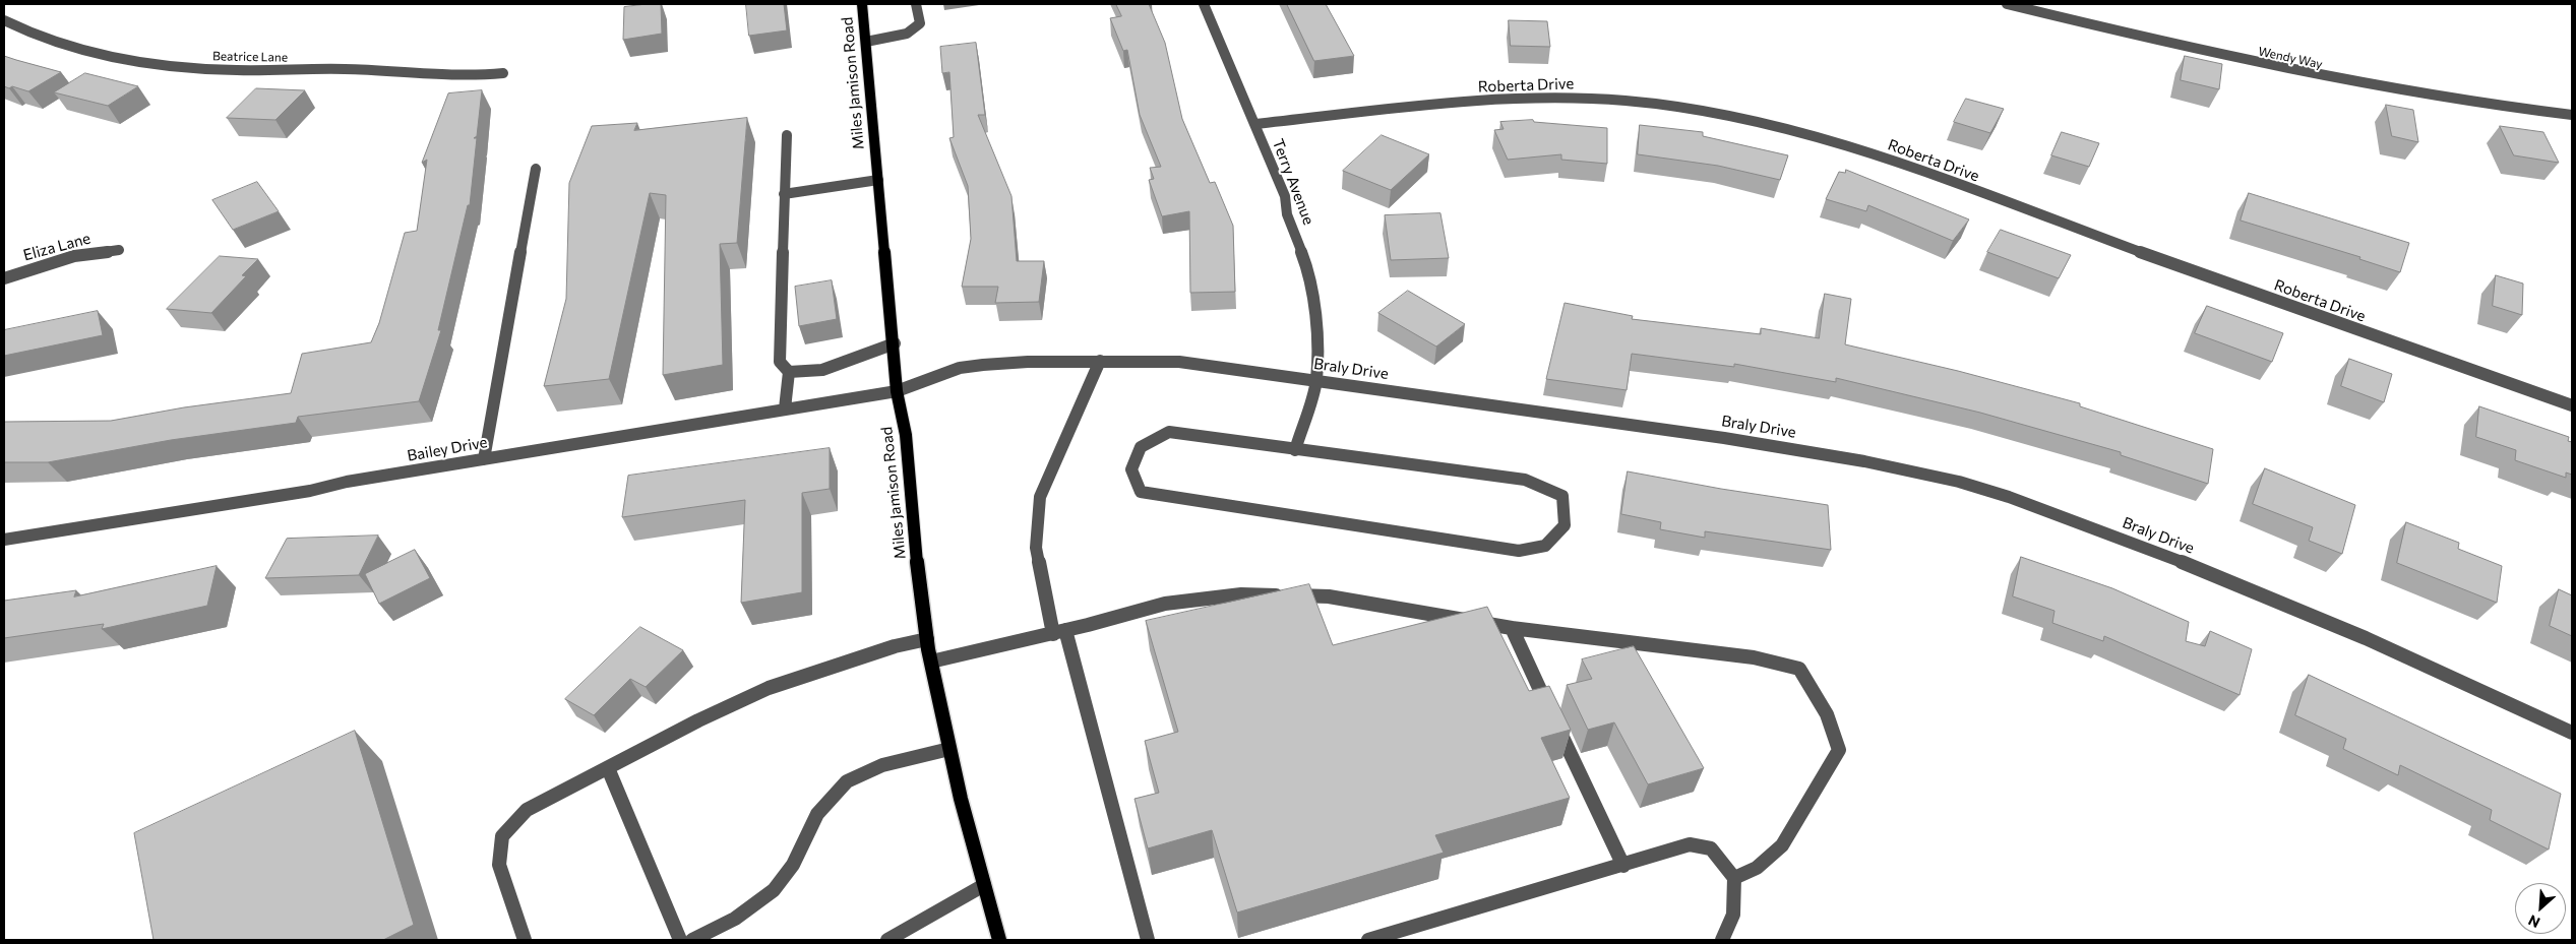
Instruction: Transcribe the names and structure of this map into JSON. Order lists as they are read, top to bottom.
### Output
{
  "streets": {
    "main road": ["Miles Jamison Road"],
    "street": [
      "Beatrice Lane",
      "Wendy Way",
      "Roberta Drive",
      "Terry Avenue",
      "Eliza Lane",
      "Braly Drive",
      "Bailey Drive"
    ]
  },
  "crossings": [
    ["Miles Jamison Road", "Braly Drive"],
    ["Miles Jamison Road", "Bailey Drive"],
    ["Roberta Drive", "Terry Avenue"],
    ["Terry Avenue", "Braly Drive"],
    ["Braly Drive", "Bailey Drive"]
  ],
  "north": "bottom left"
}
